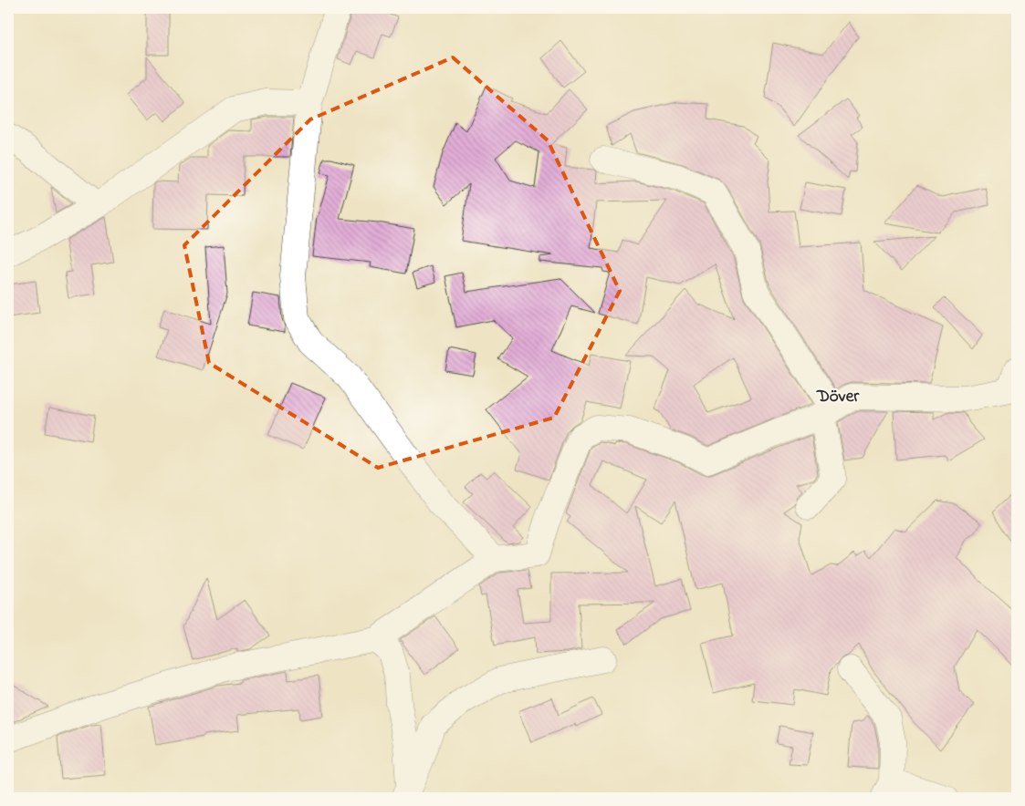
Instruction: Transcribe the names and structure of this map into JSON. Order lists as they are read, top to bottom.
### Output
{
  "districts": ["Döver"]
}
